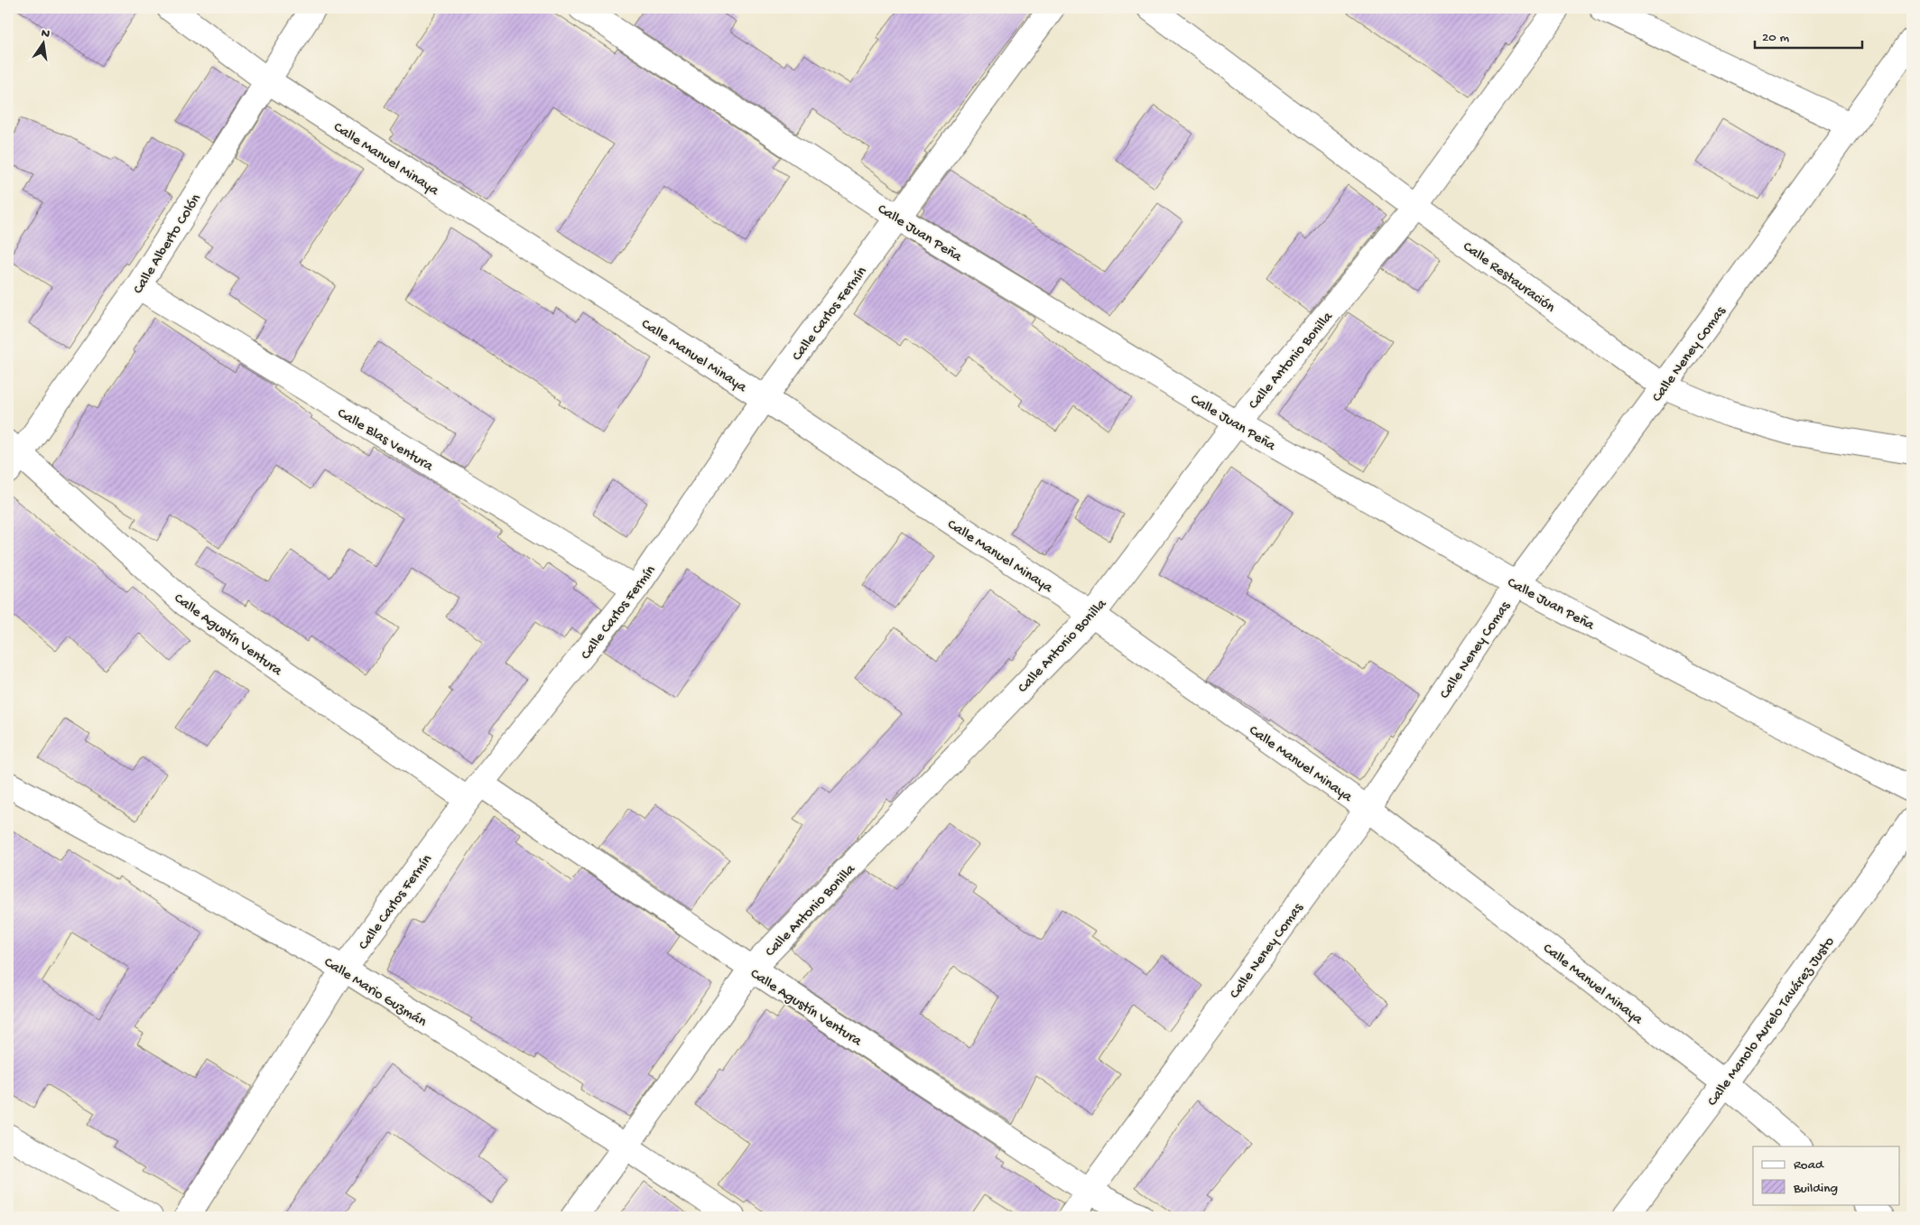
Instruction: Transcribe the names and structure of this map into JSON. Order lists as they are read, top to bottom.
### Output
{
  "streets": {
    "street": [
      "Calle Manuel Minaya",
      "Calle Juan Peña",
      "Calle Alberto Colón",
      "Calle Restauración",
      "Calle Carlos Fermín",
      "Calle Neney Comas",
      "Calle Antonio Bonilla",
      "Calle Blas Ventura",
      "Calle Agustín Ventura",
      "Calle Mario Guzmán",
      "Calle Manolo Aurelo Tavárez Justo"
    ]
  },
  "crossings": [
    ["Calle Manuel Minaya", "Calle Alberto Colón"],
    ["Calle Manuel Minaya", "Calle Carlos Fermín"],
    ["Calle Manuel Minaya", "Calle Neney Comas"],
    ["Calle Manuel Minaya", "Calle Antonio Bonilla"],
    ["Calle Manuel Minaya", "Calle Manolo Aurelo Tavárez Justo"],
    ["Calle Juan Peña", "Calle Carlos Fermín"],
    ["Calle Juan Peña", "Calle Neney Comas"],
    ["Calle Juan Peña", "Calle Antonio Bonilla"],
    ["Calle Alberto Colón", "Calle Blas Ventura"],
    ["Calle Alberto Colón", "Calle Agustín Ventura"],
    ["Calle Restauración", "Calle Neney Comas"],
    ["Calle Restauración", "Calle Antonio Bonilla"],
    ["Calle Carlos Fermín", "Calle Blas Ventura"],
    ["Calle Carlos Fermín", "Calle Agustín Ventura"],
    ["Calle Carlos Fermín", "Calle Mario Guzmán"],
    ["Calle Neney Comas", "Calle Agustín Ventura"],
    ["Calle Antonio Bonilla", "Calle Agustín Ventura"],
    ["Calle Antonio Bonilla", "Calle Mario Guzmán"]
  ],
  "legend": ["Road", "Building"],
  "scale_bar": "20 m",
  "north": "top"
}
